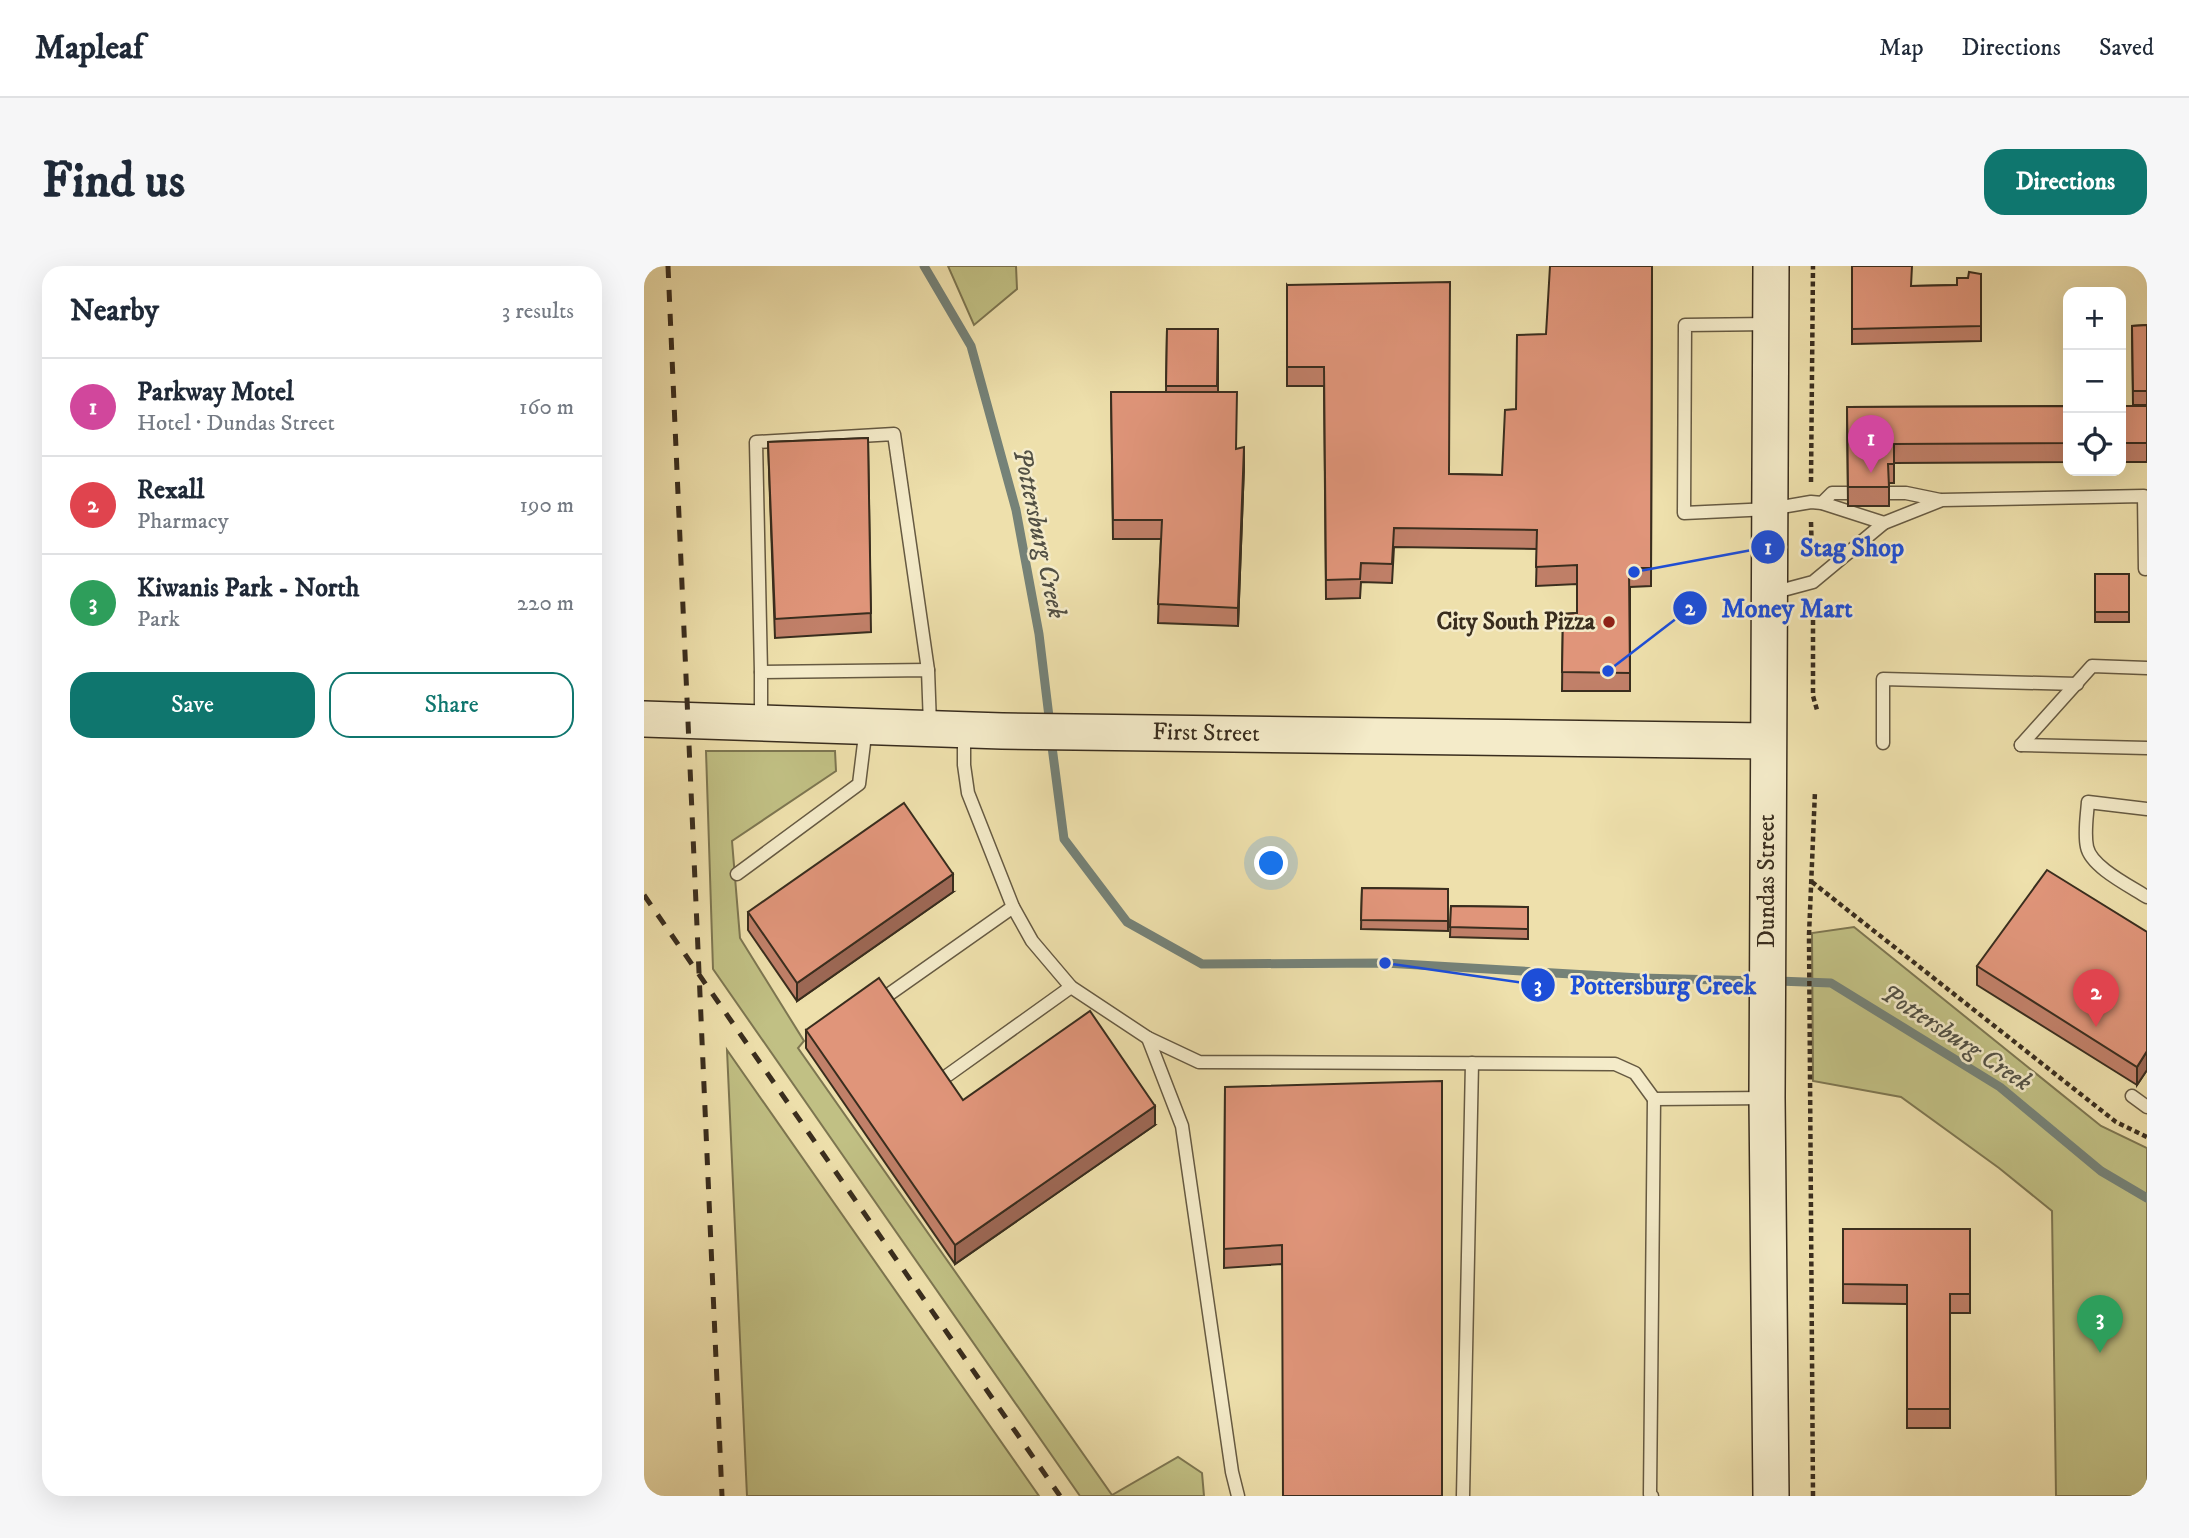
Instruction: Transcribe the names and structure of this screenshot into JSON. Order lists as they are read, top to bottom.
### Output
{
  "streets": {
    "main road": ["First Street", "Dundas Street"]
  },
  "crossings": [
    ["First Street", "Dundas Street"]
  ],
  "water": ["Pottersburg Creek"],
  "places": [
    "Stag Shop",
    "City South Pizza",
    "Money Mart",
    "Pottersburg Creek"
  ],
  "page": {
    "header": "Mapleaf",
    "nav": ["Map", "Directions", "Saved"],
    "buttons": [
      "Directions",
      ["Save", "Share"]
    ],
    "title": "Find us",
    "heading": ["Nearby", "3 results"],
    "map_buttons": ["+", "−"],
    "list": [
      {
        "mark": "1",
        "name": "Parkway Motel",
        "note": "Hotel · Dundas Street",
        "value": "160 m"
      },
      {
        "mark": "2",
        "name": "Rexall",
        "note": "Pharmacy",
        "value": "190 m"
      },
      {
        "mark": "3",
        "name": "Kiwanis Park - North",
        "note": "Park",
        "value": "220 m"
      }
    ],
    "pins": ["1", "2", "3"]
  }
}
